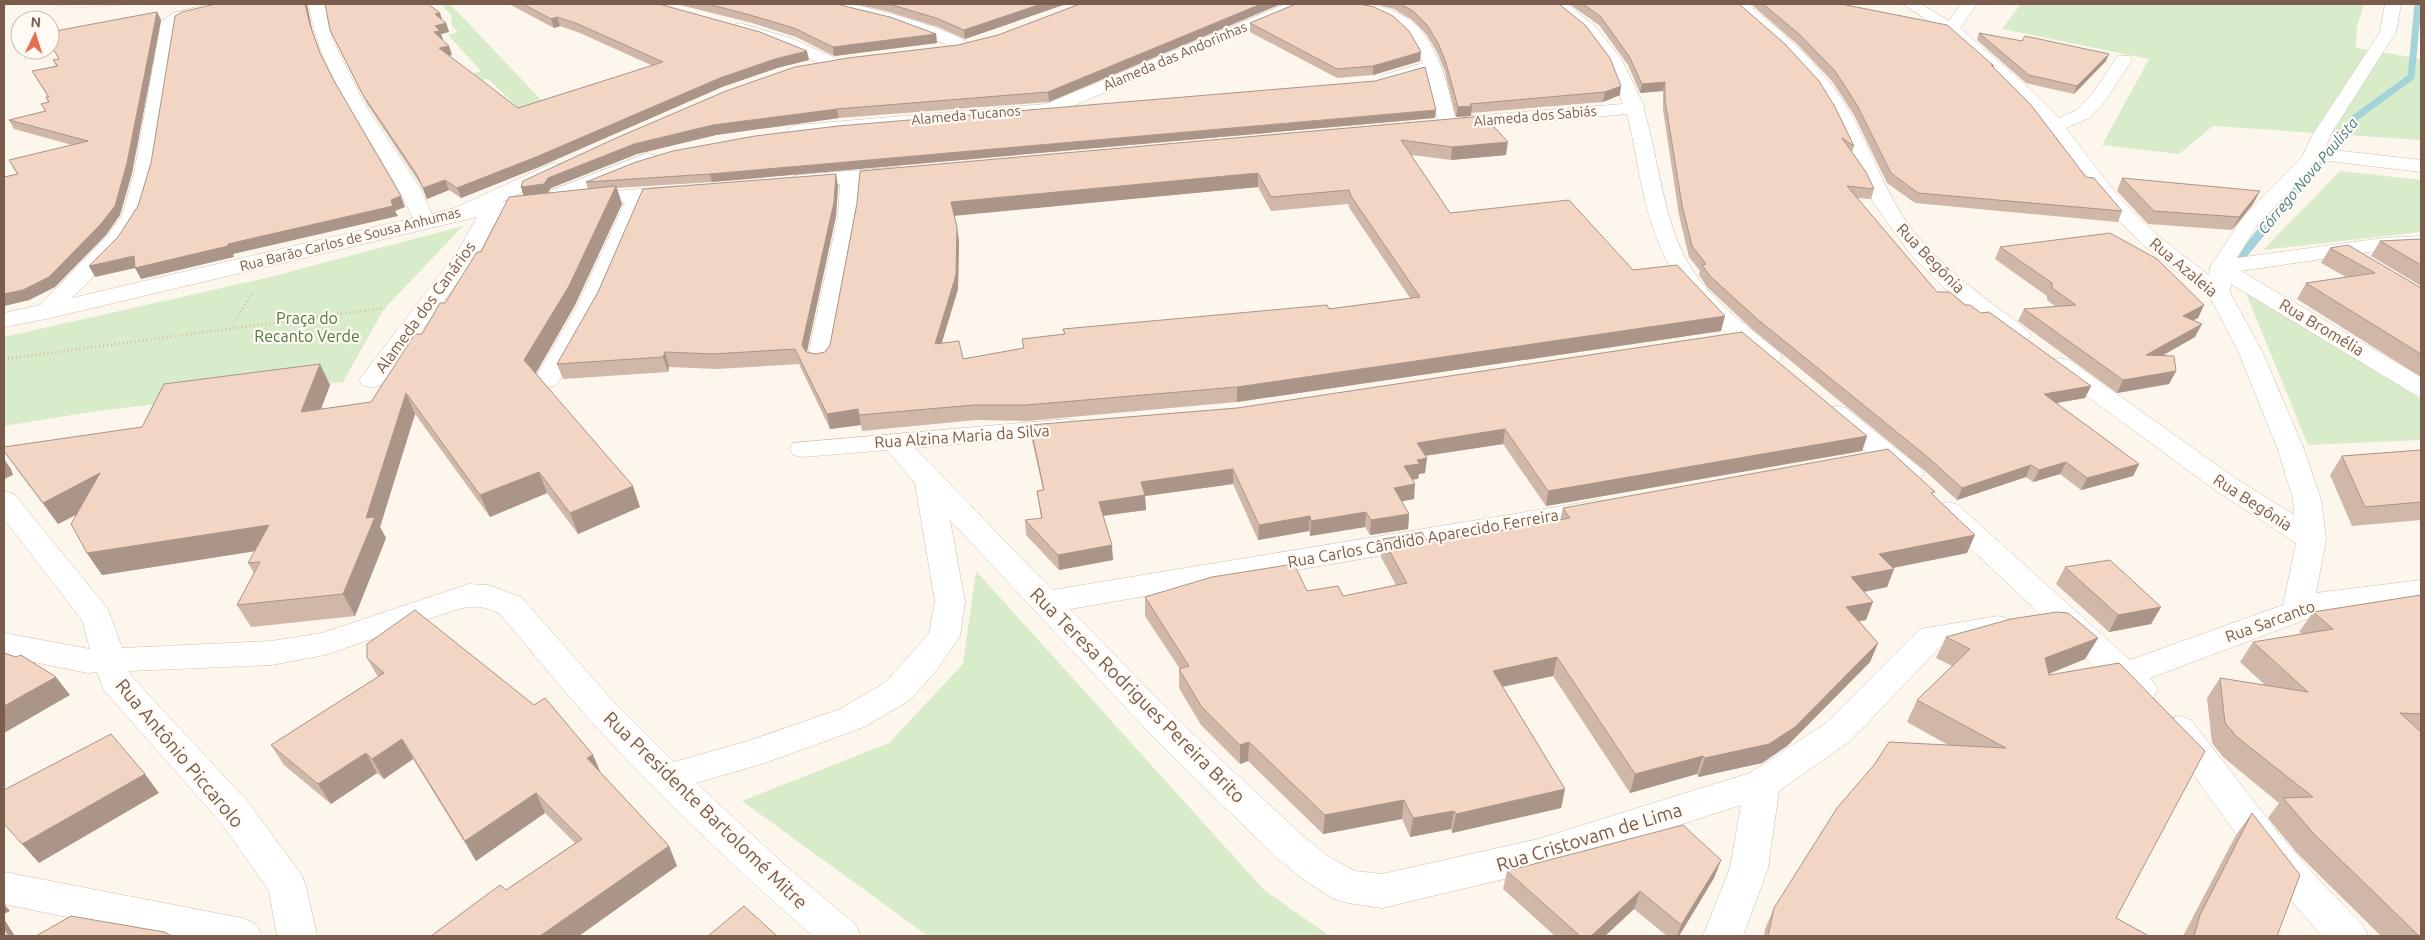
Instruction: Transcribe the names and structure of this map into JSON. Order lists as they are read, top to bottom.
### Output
{
  "streets": {
    "street": [
      "Alameda das Andorinhas",
      "Alameda Tucanos",
      "Alameda dos Sabiás",
      "Rua Barão Carlos de Sousa Anhumas",
      "Rua Begônia",
      "Rua Azaleia",
      "Alameda dos Canários",
      "Rua Bromélia",
      "Rua Alzina Maria da Silva",
      "Rua Carlos Cândido Aparecido Ferreira",
      "Rua Sarcanto",
      "Rua Teresa Rodrigues Pereira Brito",
      "Rua Antônio Piccarolo",
      "Rua Presidente Bartolomé Mitre",
      "Rua Cristovam de Lima"
    ]
  },
  "crossings": [
    ["Alameda das Andorinhas", "Alameda Tucanos"],
    ["Rua Begônia", "Rua Azaleia"],
    ["Rua Azaleia", "Rua Sarcanto"],
    ["Rua Alzina Maria da Silva", "Rua Teresa Rodrigues Pereira Brito"],
    ["Rua Carlos Cândido Aparecido Ferreira", "Rua Teresa Rodrigues Pereira Brito"],
    ["Rua Teresa Rodrigues Pereira Brito", "Rua Cristovam de Lima"],
    ["Rua Antônio Piccarolo", "Rua Presidente Bartolomé Mitre"]
  ],
  "water": ["Córrego Nova Paulista"],
  "parks": ["Praça do Recanto Verde"],
  "north": "top"
}
